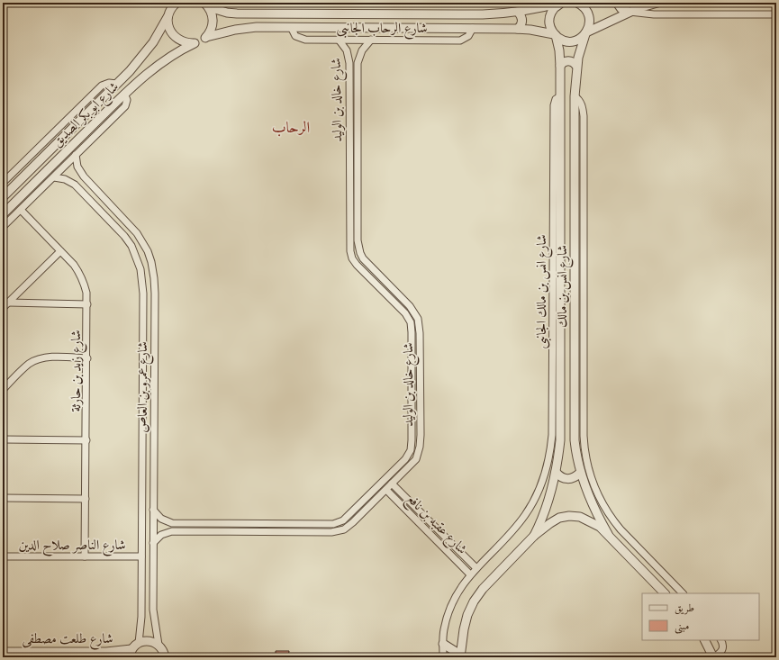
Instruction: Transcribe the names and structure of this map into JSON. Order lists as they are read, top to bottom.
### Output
{
  "streets": {
    "street": [
      "شارع الرحاب الجانبى",
      "شارع خالد بن الوليد",
      "شارع ابو بكر الصديق",
      "شارع انس بن مالك",
      "شارع انس بن مالك الجانبى",
      "شارع زيد بن حارثة",
      "شارع عمرو بن العاص",
      "شارع عقبه بن نافع",
      "شارع الناصر صلاح الدين",
      "شارع طلعت مصطفى"
    ]
  },
  "crossings": [
    ["شارع الرحاب الجانبى", "شارع خالد بن الوليد"],
    ["شارع الرحاب الجانبى", "شارع ابو بكر الصديق"],
    ["شارع خالد بن الوليد", "شارع عمرو بن العاص"],
    ["شارع خالد بن الوليد", "شارع عقبه بن نافع"],
    ["شارع ابو بكر الصديق", "شارع انس بن مالك"],
    ["شارع انس بن مالك", "شارع انس بن مالك الجانبى"],
    ["شارع انس بن مالك الجانبى", "شارع عقبه بن نافع"],
    ["شارع زيد بن حارثة", "شارع الناصر صلاح الدين"],
    ["شارع عمرو بن العاص", "شارع الناصر صلاح الدين"]
  ],
  "districts": ["الرحاب"],
  "legend": ["طريق", "مبنى"]
}
